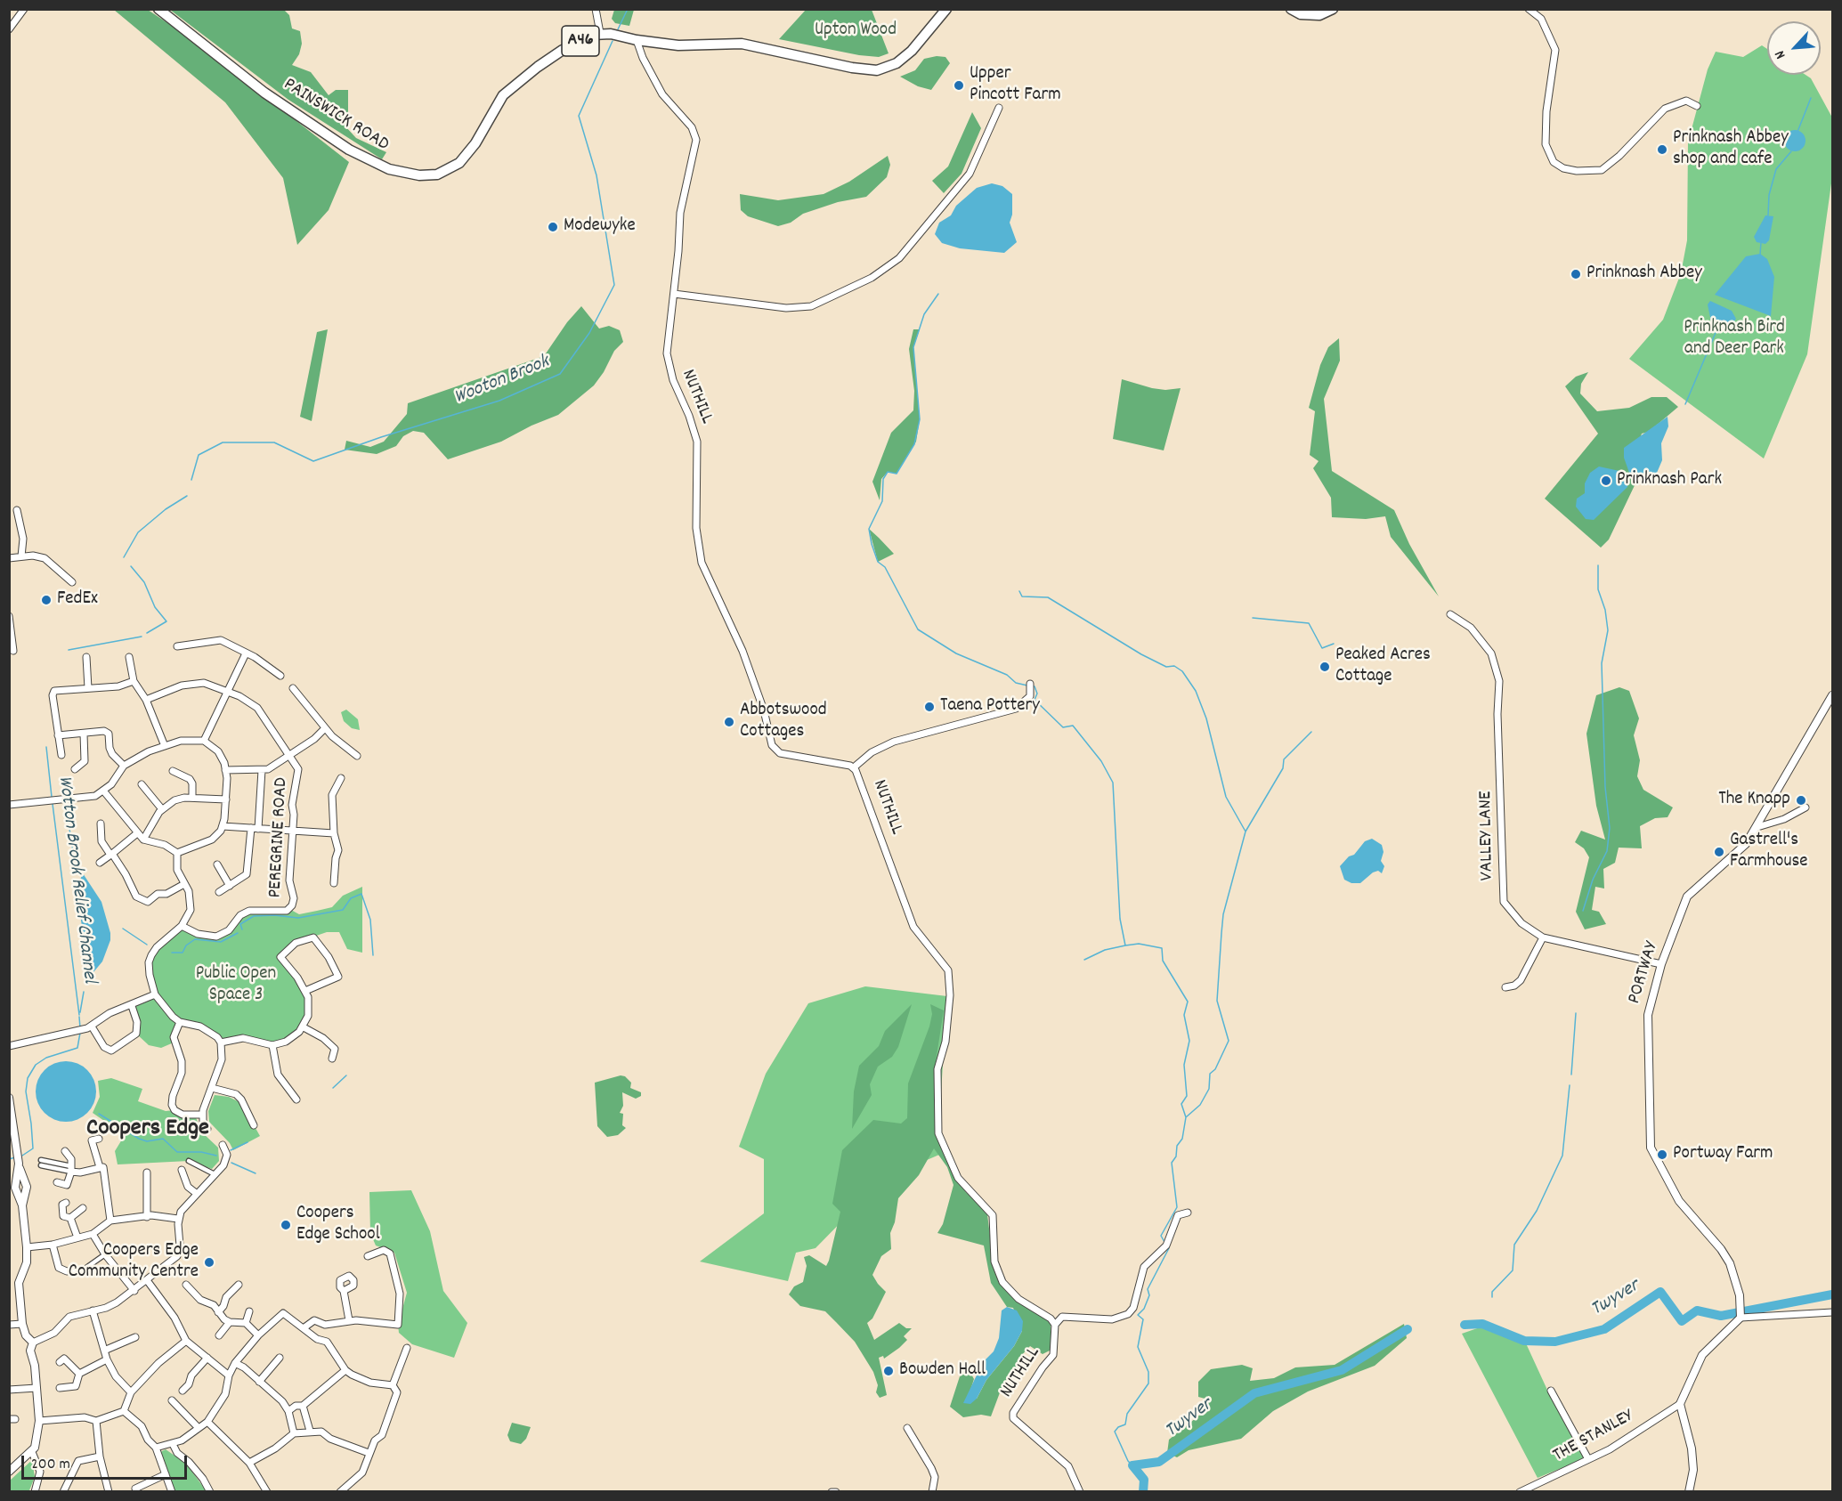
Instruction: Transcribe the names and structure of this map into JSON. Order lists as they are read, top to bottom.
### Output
{
  "streets": {
    "main road": ["A46", "PAINSWICK ROAD"],
    "street": [
      "NUTHILL",
      "VALLEY LANE",
      "PEREGRINE ROAD",
      "PORTWAY",
      "THE STANLEY"
    ]
  },
  "crossings": [
    ["A46", "PAINSWICK ROAD"],
    ["A46", "NUTHILL"],
    ["VALLEY LANE", "PORTWAY"]
  ],
  "districts": ["Coopers Edge"],
  "water": ["Wooton Brook", "Wotton Brook Relief Channel", "Twyver"],
  "parks": ["Upton Wood", "Prinknash Bird and Deer Park", "Public Open Space 3"],
  "places": [
    "Upper Pincott Farm",
    "Prinknash Abbey shop and cafe",
    "Modewyke",
    "Prinknash Abbey",
    "Prinknash Park",
    "FedEx",
    "Peaked Acres Cottage",
    "Taena Pottery",
    "Abbotswood Cottages",
    "The Knapp",
    "Gastrell's Farmhouse",
    "Portway Farm",
    "Coopers Edge School",
    "Coopers Edge Community Centre",
    "Bowden Hall"
  ],
  "scale_bar": "200 m",
  "north": "bottom left"
}
